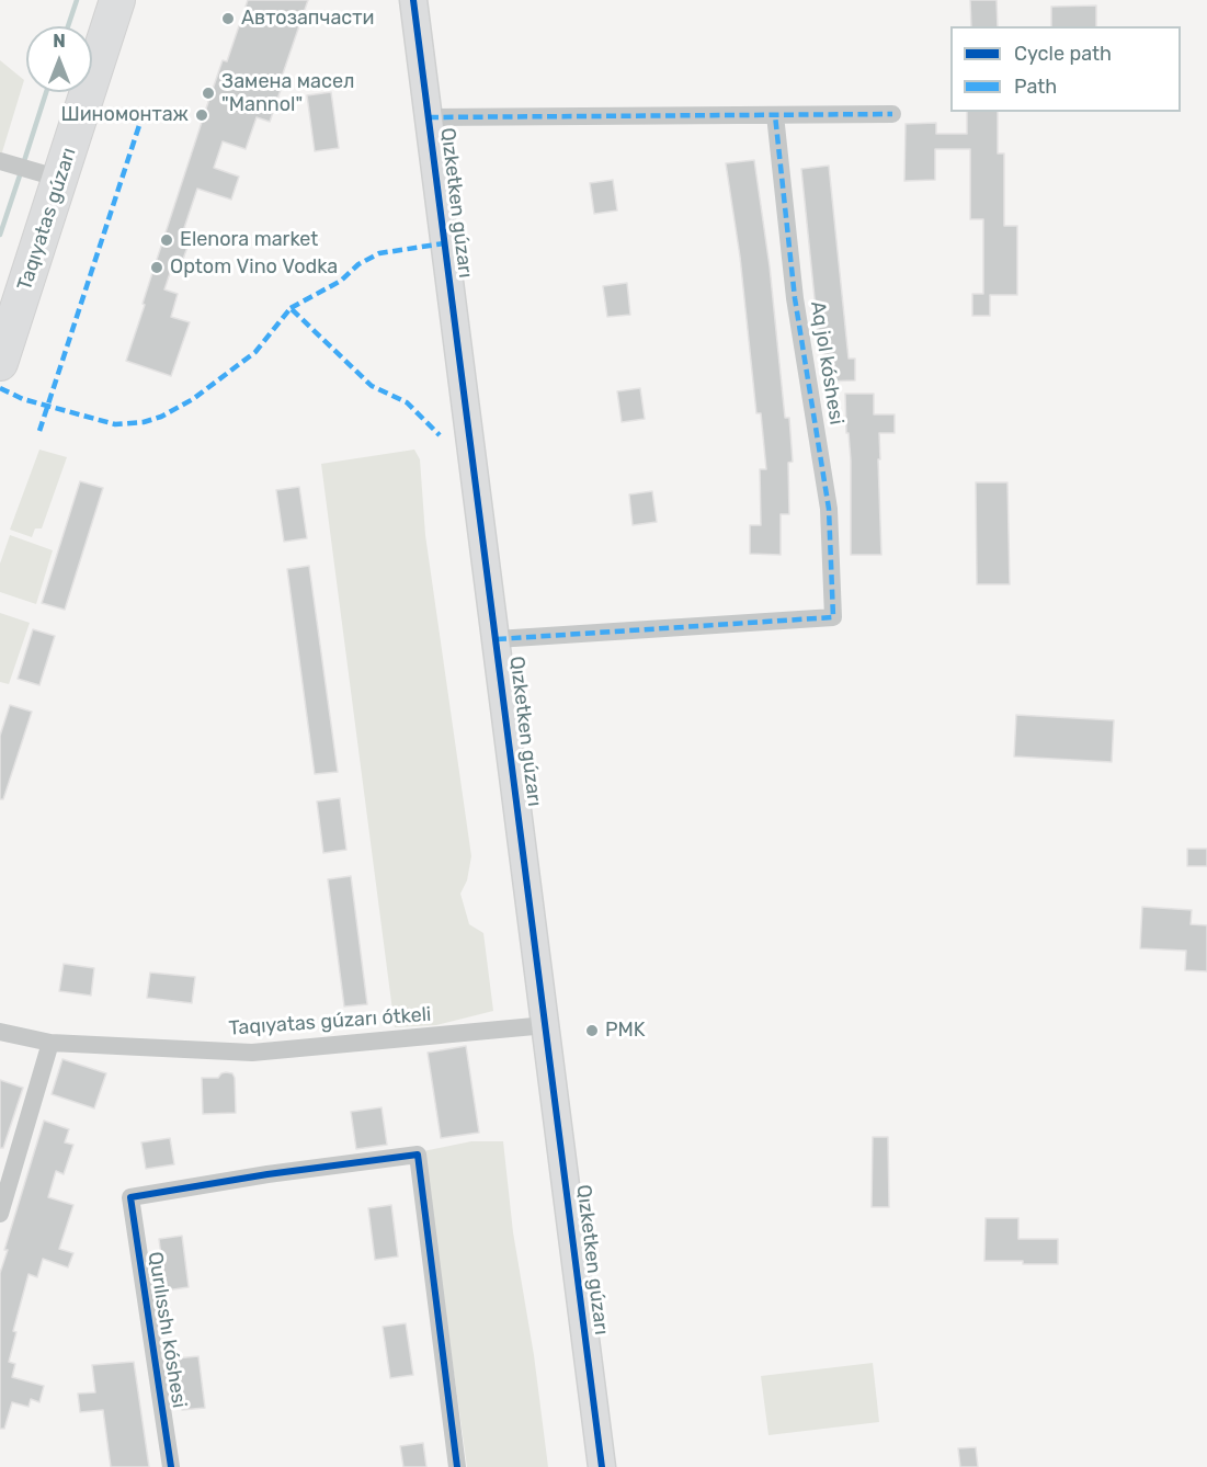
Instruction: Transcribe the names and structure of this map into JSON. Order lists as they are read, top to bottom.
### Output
{
  "streets": {
    "highway": ["Taqıyatas gúzarı"],
    "street": [
      "Qızketken gúzarı",
      "Aq jol kóshesi",
      "Taqıyatas gúzarı ótkeli",
      "Qurılısshı kóshesi"
    ]
  },
  "crossings": [
    ["Qızketken gúzarı", "Aq jol kóshesi"],
    ["Qızketken gúzarı", "Taqıyatas gúzarı ótkeli"]
  ],
  "places": [
    "Автозапчасти",
    "Замена масел \"Mannol\"",
    "Шиномонтаж",
    "Elenora market",
    "Optom Vino Vodka",
    "PMK"
  ],
  "legend": ["Cycle path", "Path"],
  "north": "top"
}
